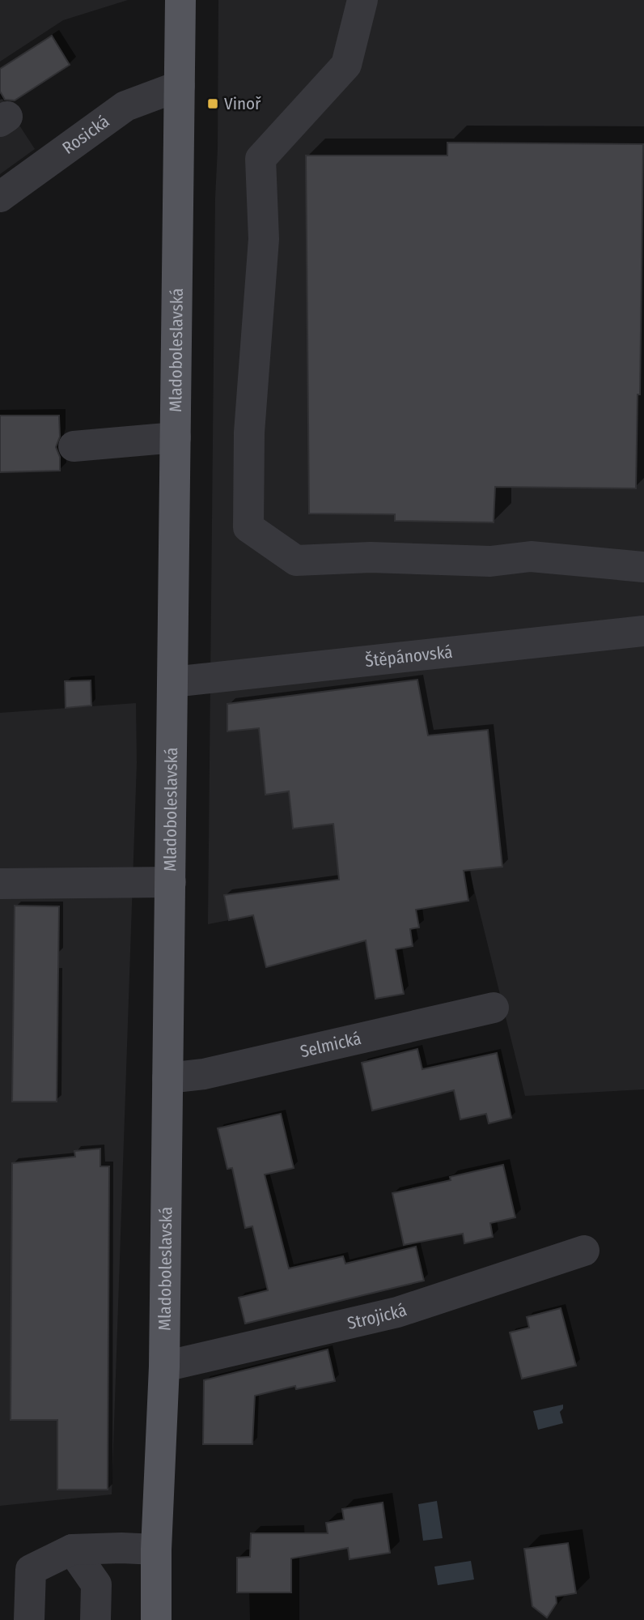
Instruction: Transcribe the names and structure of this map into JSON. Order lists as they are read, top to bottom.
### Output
{
  "streets": {
    "main road": ["Mladoboleslavská"],
    "street": [
      "Rosická",
      "Štěpánovská",
      "Selmická",
      "Strojická"
    ]
  },
  "crossings": [
    ["Rosická", "Mladoboleslavská"],
    ["Mladoboleslavská", "Štěpánovská"],
    ["Mladoboleslavská", "Selmická"],
    ["Mladoboleslavská", "Strojická"]
  ],
  "places": {
    "transit": ["Vinoř"]
  }
}
